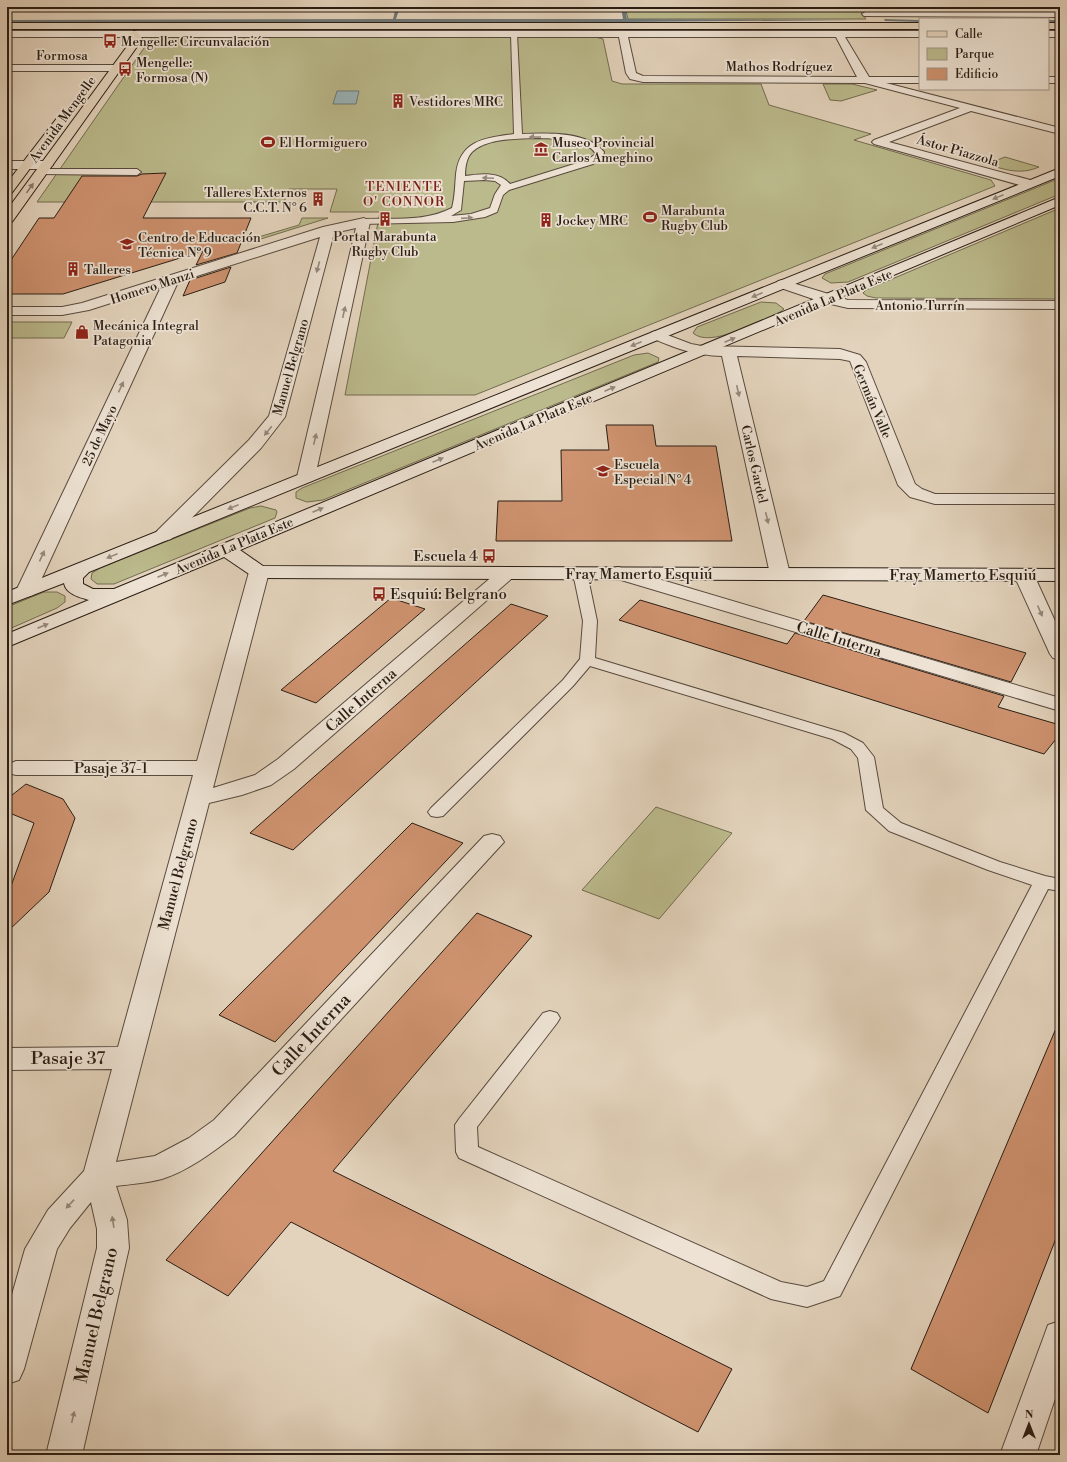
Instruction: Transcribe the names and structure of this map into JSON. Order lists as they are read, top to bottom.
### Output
{
  "streets": {
    "main road": ["Avenida Mengelle"],
    "street": [
      "Formosa",
      "Mathos Rodríguez",
      "Ástor Piazzola",
      "Homero Manzi",
      "Avenida La Plata Este",
      "Antonio Turrín",
      "Manuel Belgrano",
      "Germán Valle",
      "25 de Mayo",
      "Carlos Gardel",
      "Fray Mamerto Esquiú",
      "Calle Interna",
      "Pasaje 37-1",
      "Pasaje 37"
    ]
  },
  "crossings": [
    ["Formosa", "Avenida Mengelle"],
    ["Ástor Piazzola", "Avenida La Plata Este"],
    ["Homero Manzi", "Manuel Belgrano"],
    ["Homero Manzi", "25 de Mayo"],
    ["Avenida La Plata Este", "Antonio Turrín"],
    ["Avenida La Plata Este", "Manuel Belgrano"],
    ["Avenida La Plata Este", "Germán Valle"],
    ["Avenida La Plata Este", "25 de Mayo"],
    ["Manuel Belgrano", "Fray Mamerto Esquiú"],
    ["Manuel Belgrano", "Calle Interna"],
    ["Manuel Belgrano", "Pasaje 37-1"],
    ["Manuel Belgrano", "Pasaje 37"],
    ["Germán Valle", "Carlos Gardel"],
    ["Carlos Gardel", "Fray Mamerto Esquiú"],
    ["Fray Mamerto Esquiú", "Calle Interna"]
  ],
  "one_way": ["25 de Mayo", "Carlos Gardel"],
  "districts": ["TENIENTE O' CONNOR"],
  "places": {
    "bus stop": [
      "Mengelle: Circunvalación",
      "Mengelle: Formosa (N)",
      "Escuela 4",
      "Esquiú: Belgrano"
    ],
    "building": [
      "Vestidores MRC",
      "Talleres Externos C.C.T. N° 6",
      "Portal Marabunta Rugby Club",
      "Jockey MRC",
      "Talleres"
    ],
    "sports": ["El Hormiguero", "Marabunta Rugby Club"],
    "museum": ["Museo Provincial Carlos Ameghino"],
    "school or university": ["Centro de Educación Técnica Nº 9", "Escuela Especial N° 4"],
    "shop": ["Mecánica Integral Patagonia"]
  },
  "legend": ["Calle", "Parque", "Edificio"],
  "north": "top"
}
